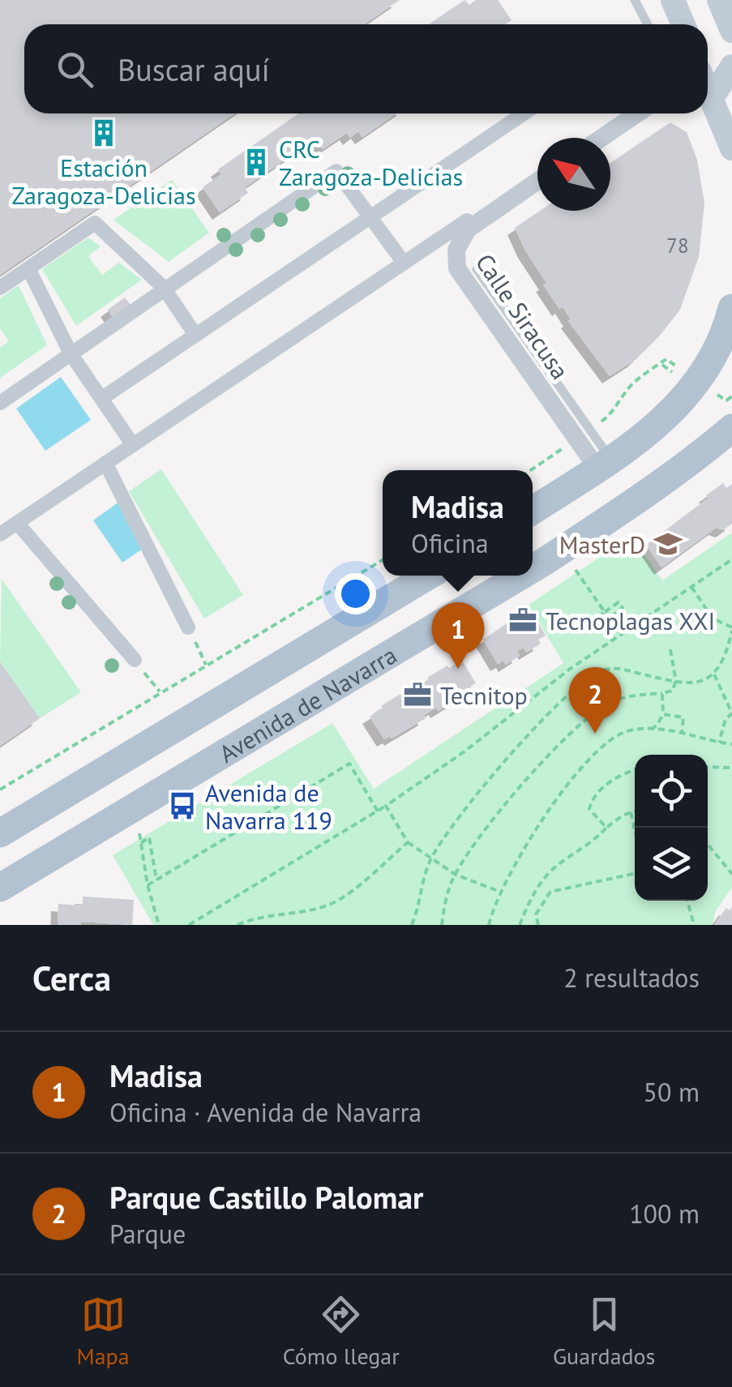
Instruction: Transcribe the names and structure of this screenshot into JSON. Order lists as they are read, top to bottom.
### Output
{
  "streets": {
    "main road": ["Avenida de Navarra"],
    "street": ["Calle Siracusa"]
  },
  "places": {
    "building": ["Estación Zaragoza-Delicias", "CRC Zaragoza-Delicias"],
    "school or university": ["MasterD"],
    "office": ["Tecnoplagas XXI", "Tecnitop"],
    "bus stop": ["Avenida de Navarra 119"]
  },
  "house_numbers": ["78"],
  "north": "top left",
  "page": {
    "search": "Buscar aquí",
    "popup": ["Madisa", "Oficina"],
    "pins": ["1", "2"],
    "heading": ["Cerca", "2 resultados"],
    "list": [
      {
        "mark": "1",
        "name": "Madisa",
        "note": "Oficina · Avenida de Navarra",
        "value": "50 m"
      },
      {
        "mark": "2",
        "name": "Parque Castillo Palomar",
        "note": "Parque",
        "value": "100 m"
      }
    ],
    "nav": ["Mapa", "Cómo llegar", "Guardados"]
  }
}
